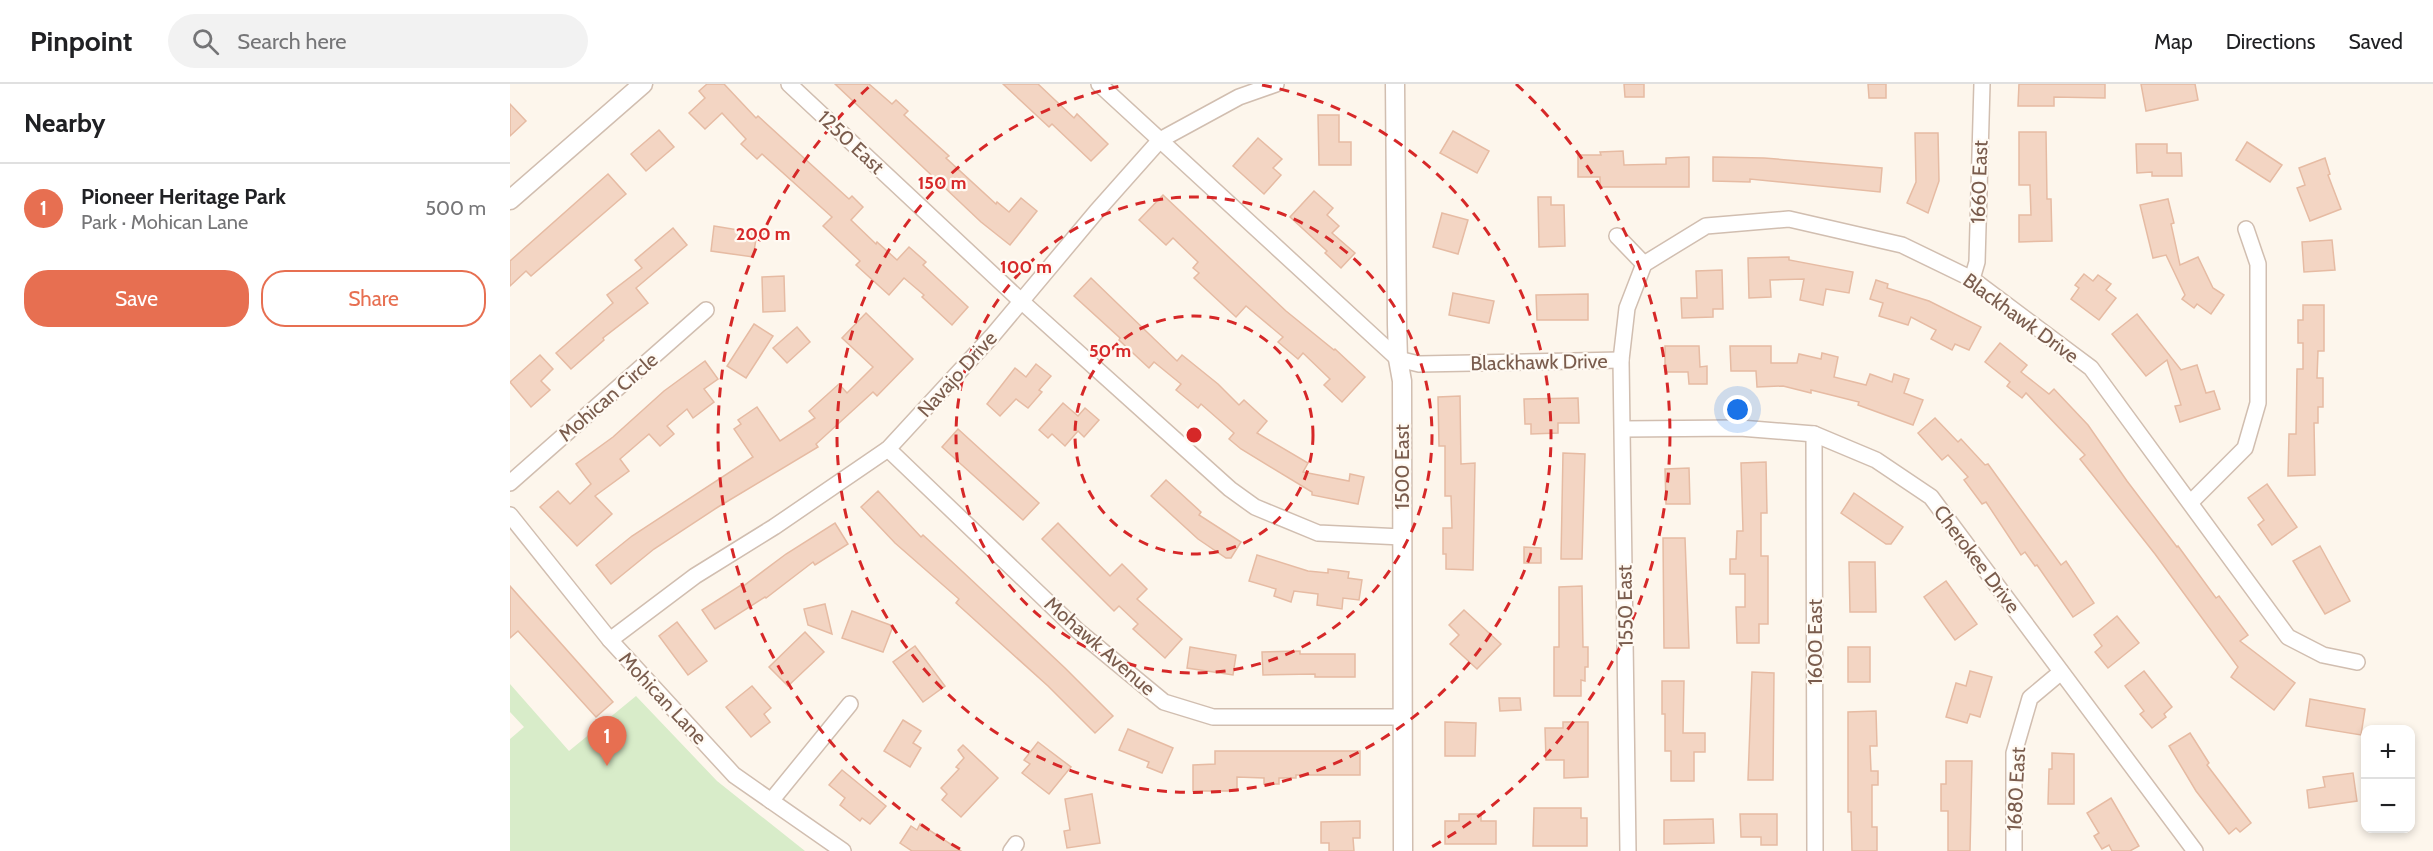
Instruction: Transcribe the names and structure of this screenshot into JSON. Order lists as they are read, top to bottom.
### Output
{
  "streets": {
    "street": [
      "1250 East",
      "1660 East",
      "Blackhawk Drive",
      "Navajo Drive",
      "Mohican Circle",
      "1500 East",
      "Cherokee Drive",
      "1550 East",
      "1600 East",
      "Mohawk Avenue",
      "Mohican Lane",
      "1680 East"
    ]
  },
  "crossings": [
    ["1250 East", "Navajo Drive"],
    ["1250 East", "1500 East"],
    ["1660 East", "Blackhawk Drive"],
    ["Blackhawk Drive", "1500 East"],
    ["Blackhawk Drive", "1550 East"],
    ["Navajo Drive", "Mohawk Avenue"],
    ["Navajo Drive", "Mohican Lane"],
    ["1500 East", "Mohawk Avenue"],
    ["Cherokee Drive", "1550 East"],
    ["Cherokee Drive", "1600 East"],
    ["Cherokee Drive", "1680 East"]
  ],
  "page": {
    "header": "Pinpoint",
    "search": "Search here",
    "nav": ["Map", "Directions", "Saved"],
    "heading": "Nearby",
    "list": [
      {
        "mark": "1",
        "name": "Pioneer Heritage Park",
        "note": "Park · Mohican Lane",
        "value": "500 m"
      }
    ],
    "buttons": ["Save", "Share"],
    "pins": "1",
    "map_buttons": ["+", "−"]
  },
  "rings": [
    "150 m",
    "200 m",
    "100 m",
    "50 m"
  ]
}
